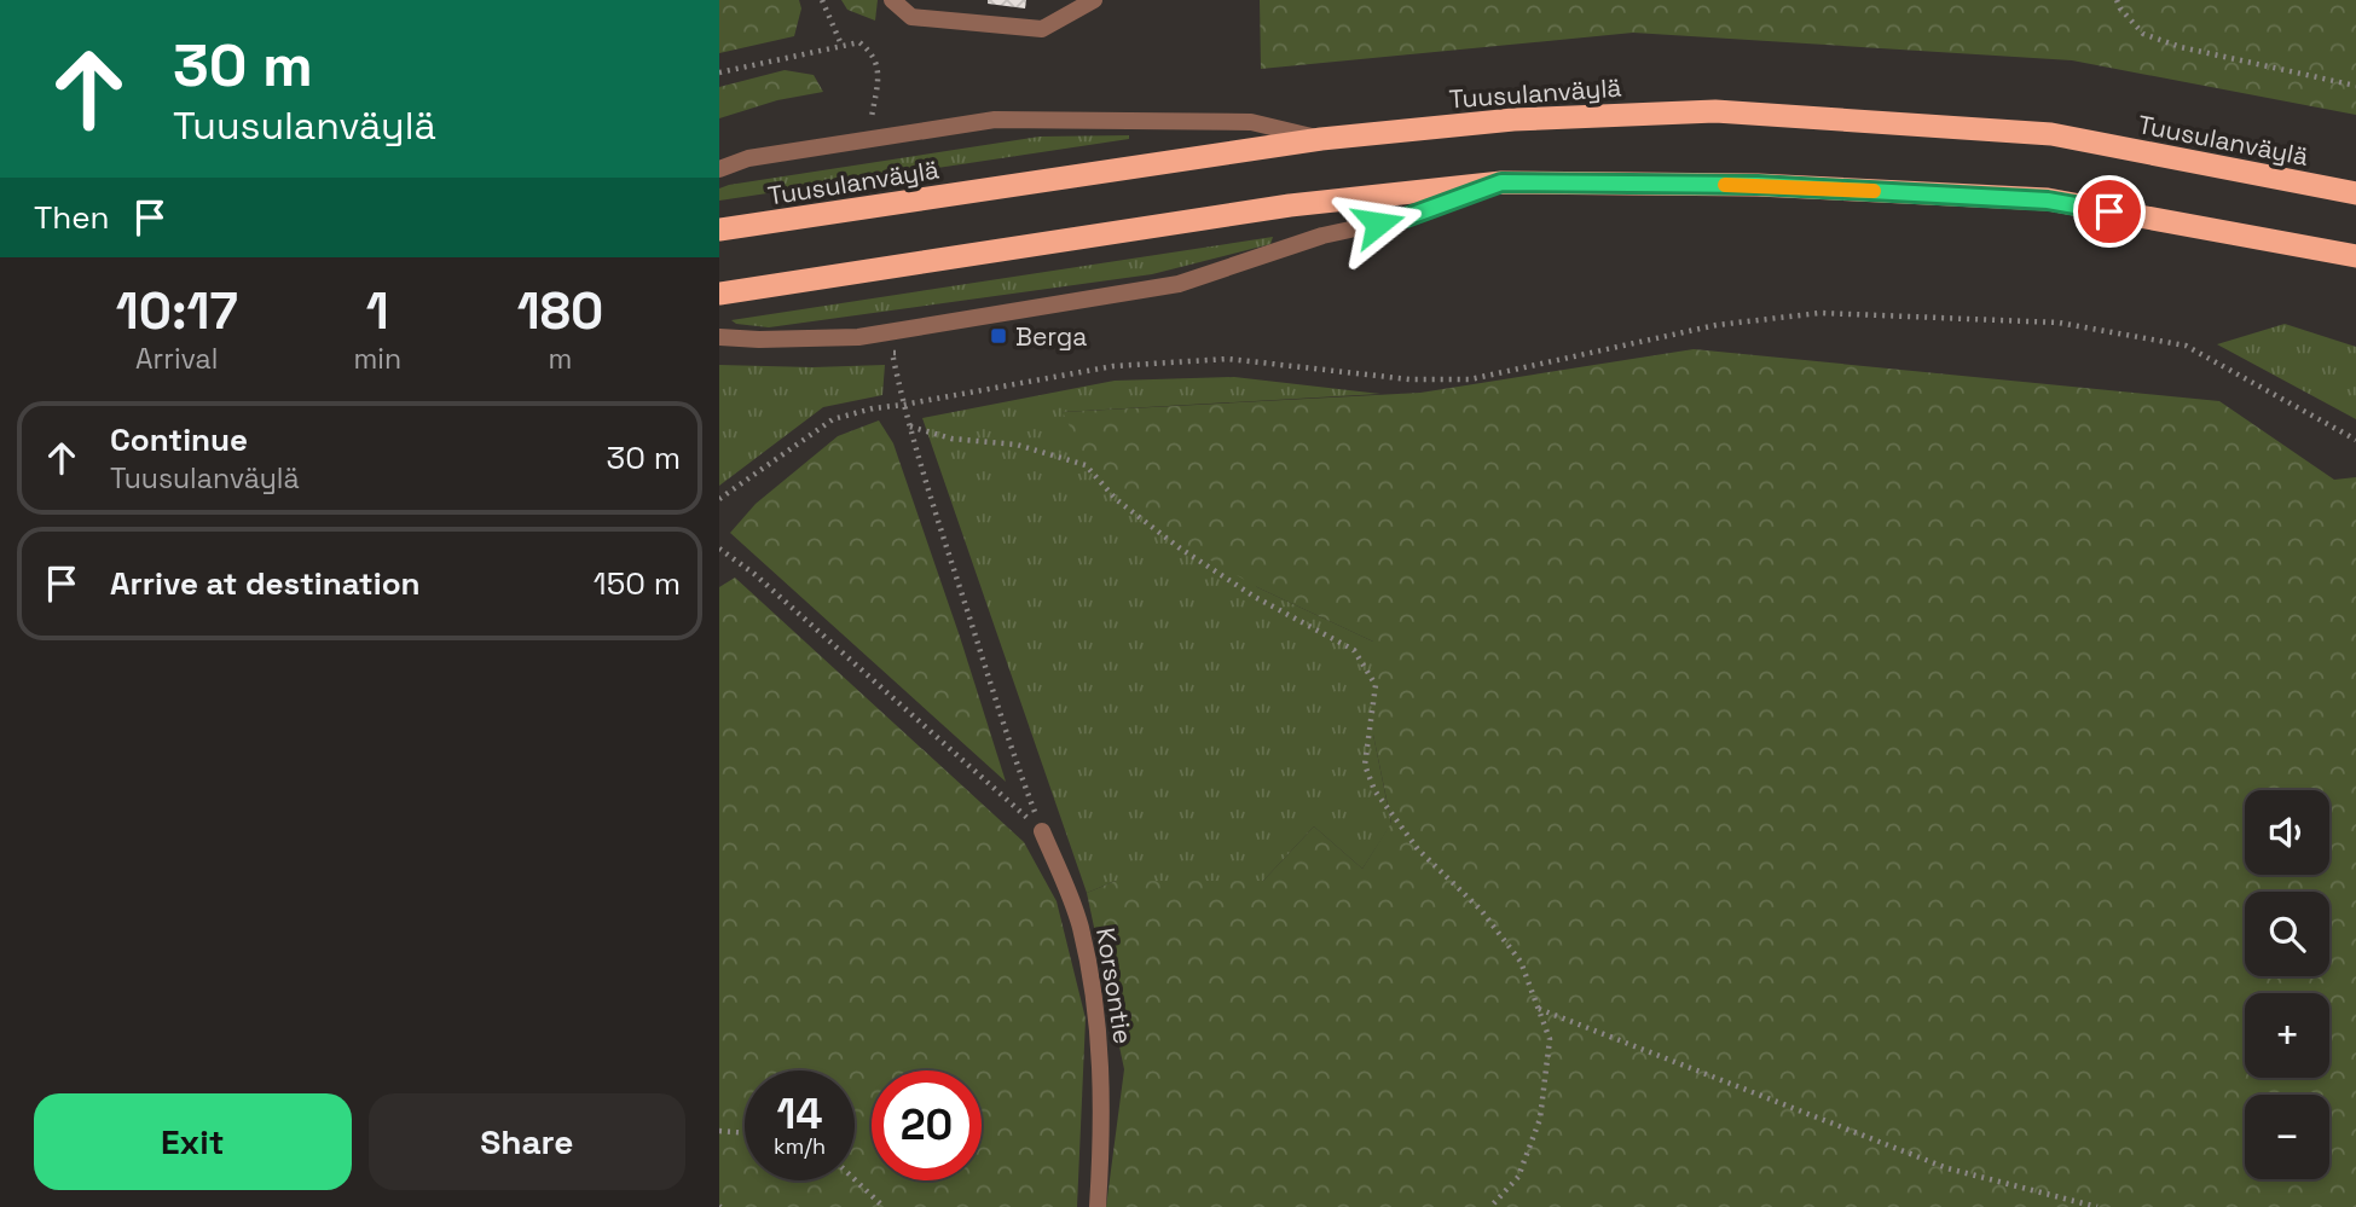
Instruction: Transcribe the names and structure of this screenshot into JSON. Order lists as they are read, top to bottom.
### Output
{
  "streets": {
    "highway": ["Tuusulanväylä"],
    "street": ["Korsontie"]
  },
  "places": {
    "transit": ["Berga"]
  },
  "page": {
    "turn": ["30 m", "Tuusulanväylä"],
    "then": "Then",
    "eta": [
      "10:17",
      "Arrival",
      "1",
      "min",
      "180",
      "m"
    ],
    "list": [
      {
        "name": "Continue",
        "note": "Tuusulanväylä",
        "value": "30 m"
      },
      {
        "name": "Arrive at destination",
        "value": "150 m"
      }
    ],
    "map_buttons": ["+", "−"],
    "speed": "14 km/h",
    "limit": "20",
    "buttons": ["Exit", "Share"]
  }
}
